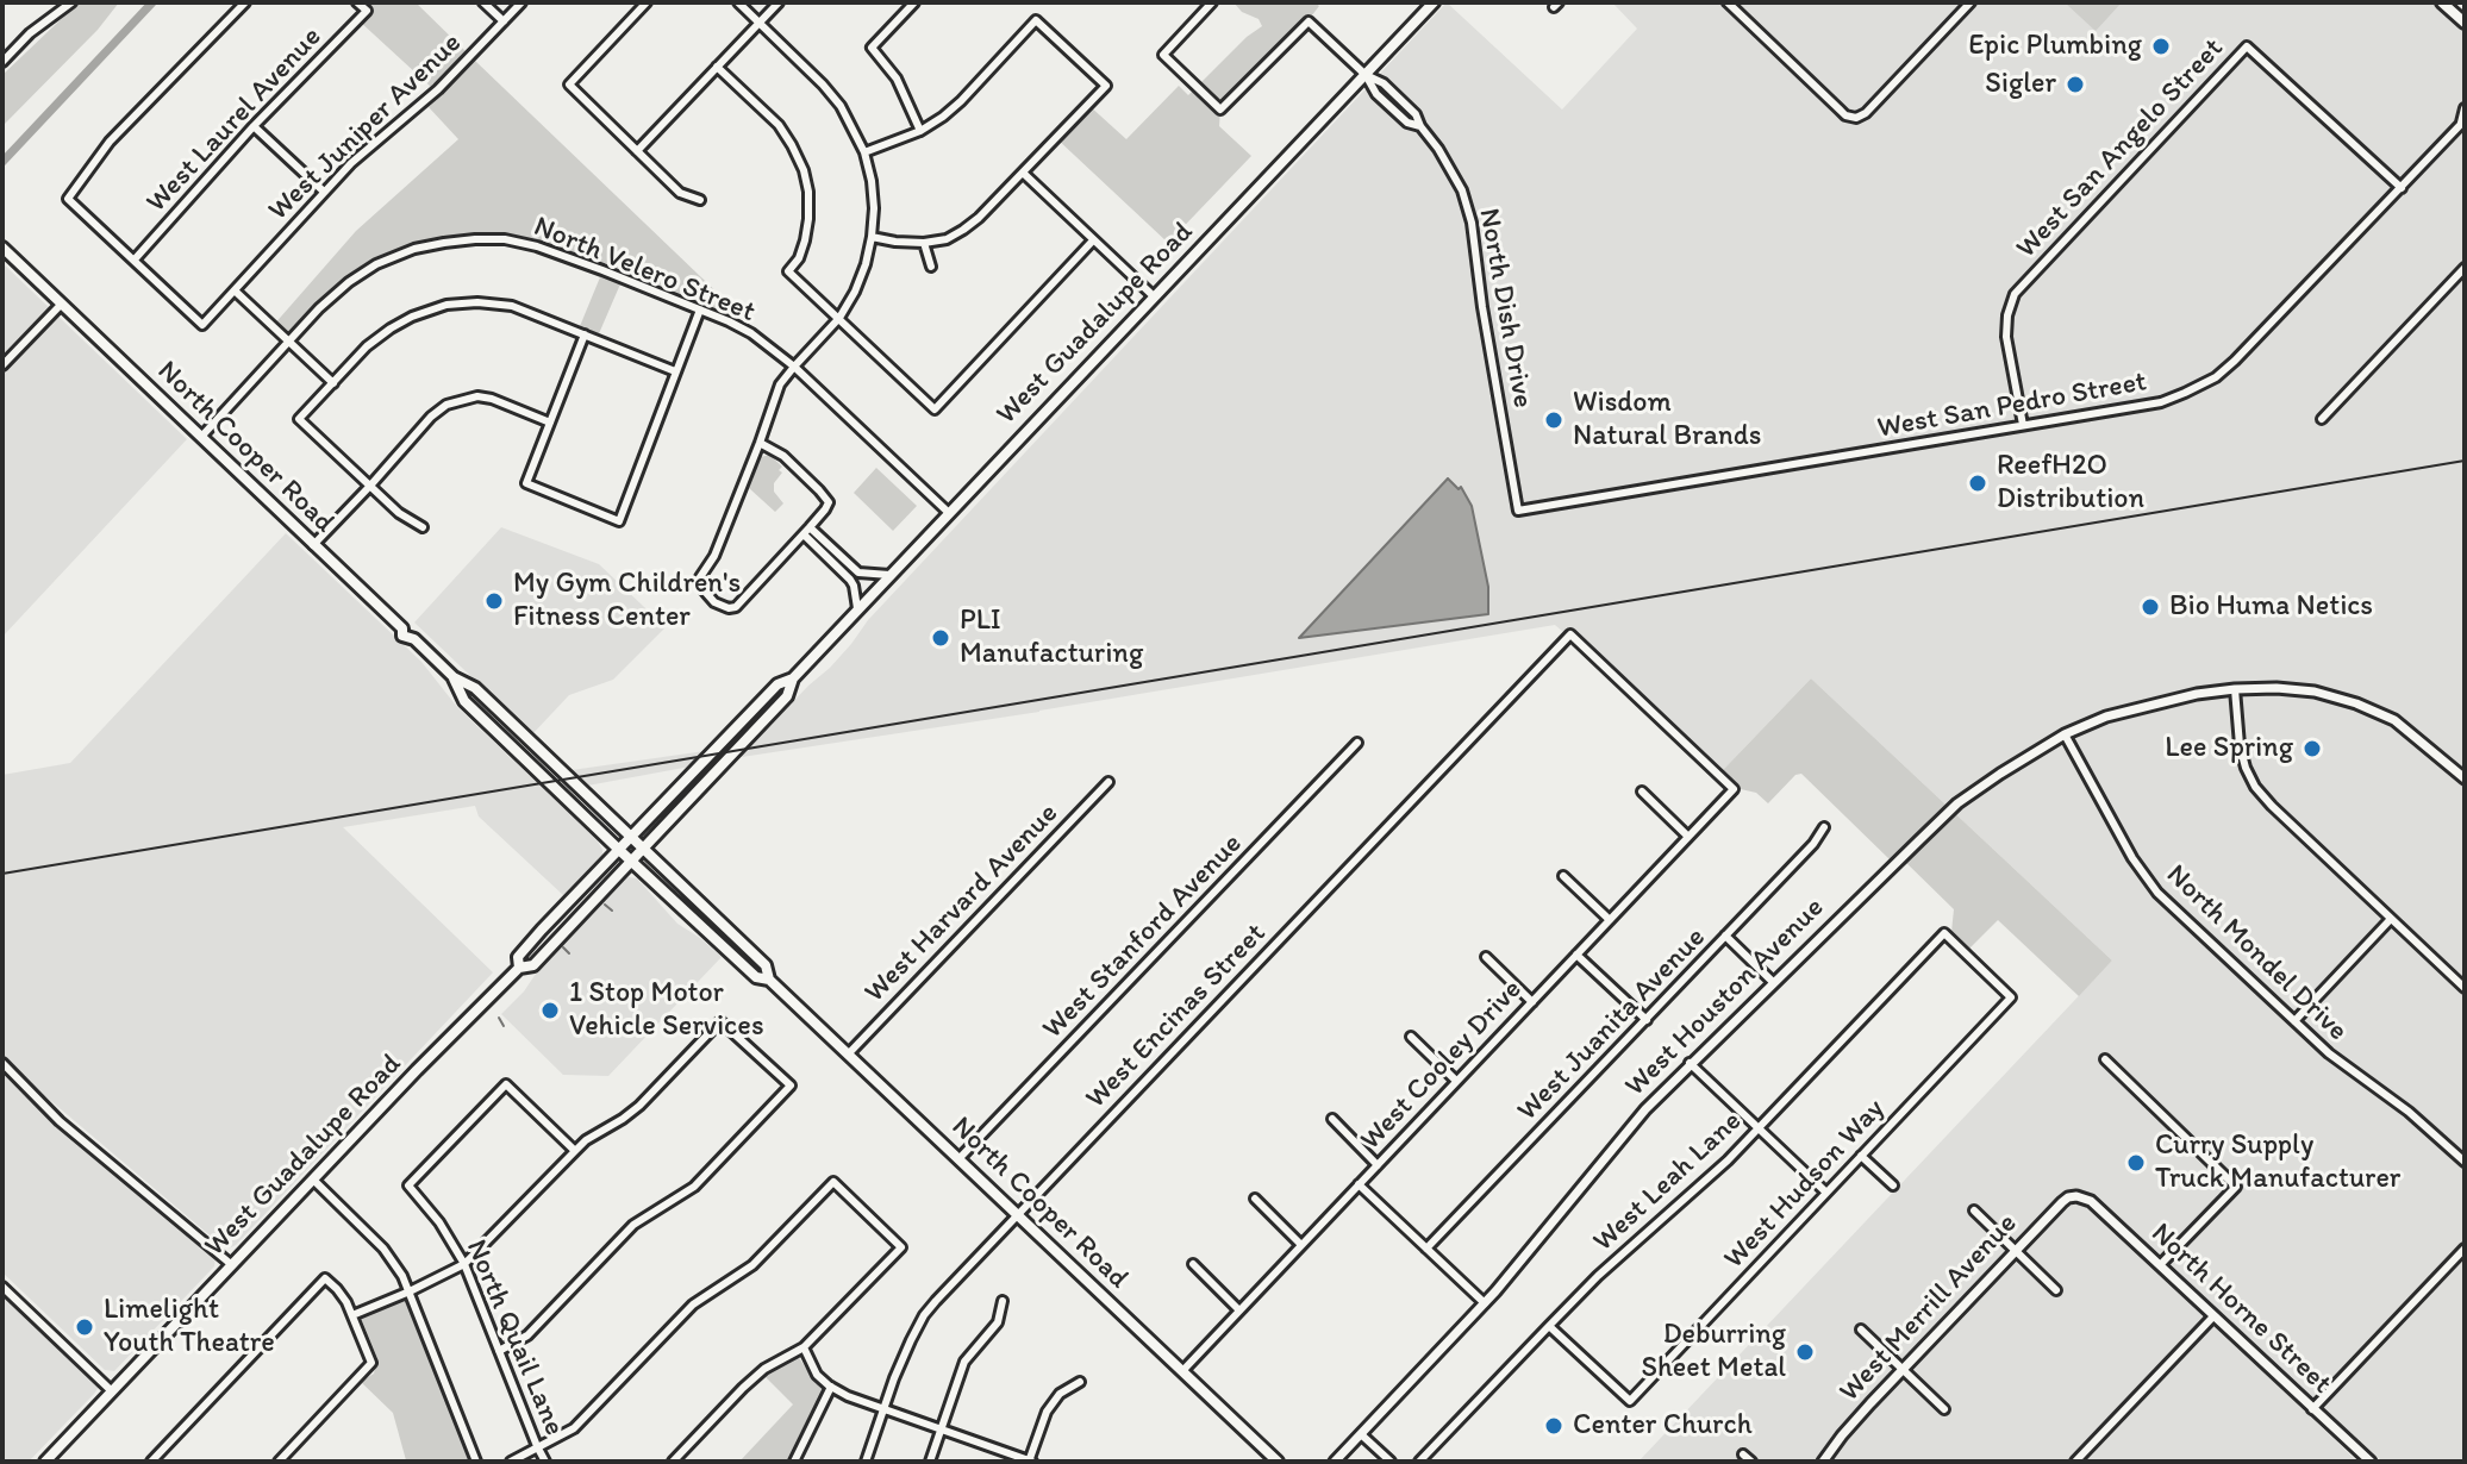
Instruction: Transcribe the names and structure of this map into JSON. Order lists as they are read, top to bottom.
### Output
{
  "streets": {
    "main road": ["West Guadalupe Road", "North Cooper Road"],
    "street": [
      "West Laurel Avenue",
      "West Juniper Avenue",
      "West San Angelo Street",
      "North Velero Street",
      "North Dish Drive",
      "West San Pedro Street",
      "West Harvard Avenue",
      "West Stanford Avenue",
      "North Mondel Drive",
      "West Houston Avenue",
      "West Encinas Street",
      "West Juanita Avenue",
      "West Cooley Drive",
      "West Leah Lane",
      "West Hudson Way",
      "West Merrill Avenue",
      "North Horne Street",
      "North Quail Lane"
    ]
  },
  "crossings": [
    ["West Laurel Avenue", "West Juniper Avenue"],
    ["West San Angelo Street", "West San Pedro Street"],
    ["North Velero Street", "West Guadalupe Road"],
    ["North Velero Street", "North Cooper Road"],
    ["North Dish Drive", "West Guadalupe Road"],
    ["North Dish Drive", "West San Pedro Street"],
    ["West Guadalupe Road", "North Cooper Road"],
    ["North Cooper Road", "West Harvard Avenue"],
    ["North Cooper Road", "West Stanford Avenue"],
    ["North Cooper Road", "West Encinas Street"],
    ["North Cooper Road", "West Cooley Drive"],
    ["North Mondel Drive", "West Houston Avenue"],
    ["West Encinas Street", "West Cooley Drive"],
    ["West Leah Lane", "West Hudson Way"],
    ["West Merrill Avenue", "North Horne Street"]
  ],
  "places": [
    "Epic Plumbing",
    "Sigler",
    "Wisdom Natural Brands",
    "ReefH2O Distribution",
    "My Gym Children's Fitness Center",
    "Bio Huma Netics",
    "PLI Manufacturing",
    "Lee Spring",
    "1 Stop Motor Vehicle Services",
    "Curry Supply Truck Manufacturer",
    "Limelight Youth Theatre",
    "Deburring Sheet Metal",
    "Center Church"
  ]
}
